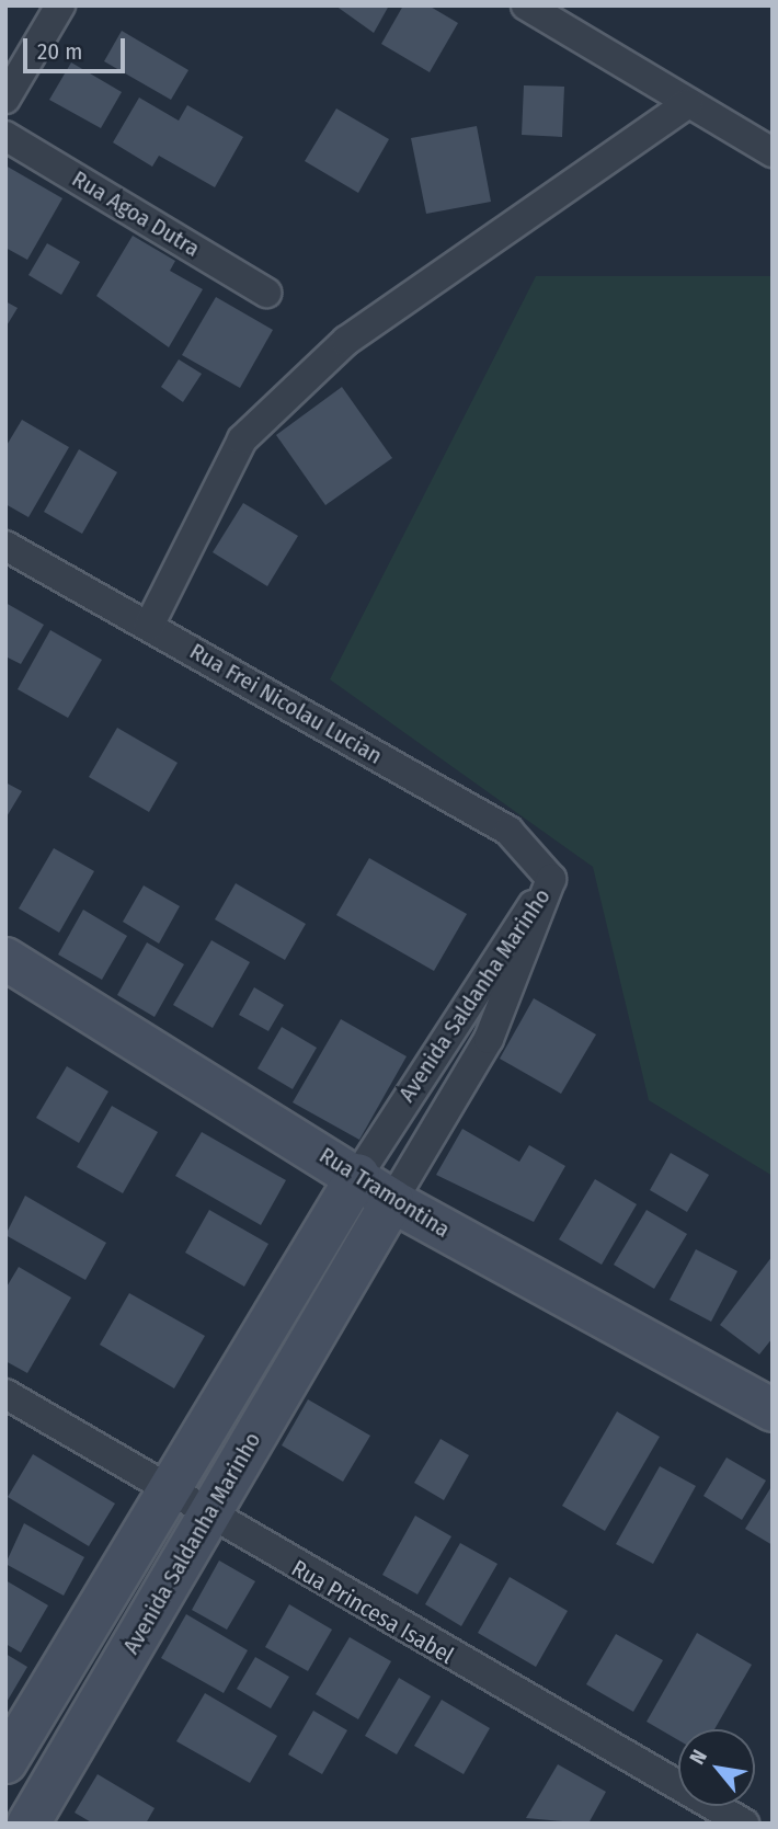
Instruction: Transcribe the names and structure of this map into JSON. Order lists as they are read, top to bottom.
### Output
{
  "streets": {
    "street": [
      "Rua Agoa Dutra",
      "Rua Frei Nicolau Lucian",
      "Avenida Saldanha Marinho",
      "Rua Tramontina",
      "Rua Princesa Isabel"
    ]
  },
  "crossings": [
    ["Rua Frei Nicolau Lucian", "Avenida Saldanha Marinho"],
    ["Avenida Saldanha Marinho", "Rua Tramontina"],
    ["Avenida Saldanha Marinho", "Rua Princesa Isabel"]
  ],
  "scale_bar": "20 m",
  "north": "top left"
}
